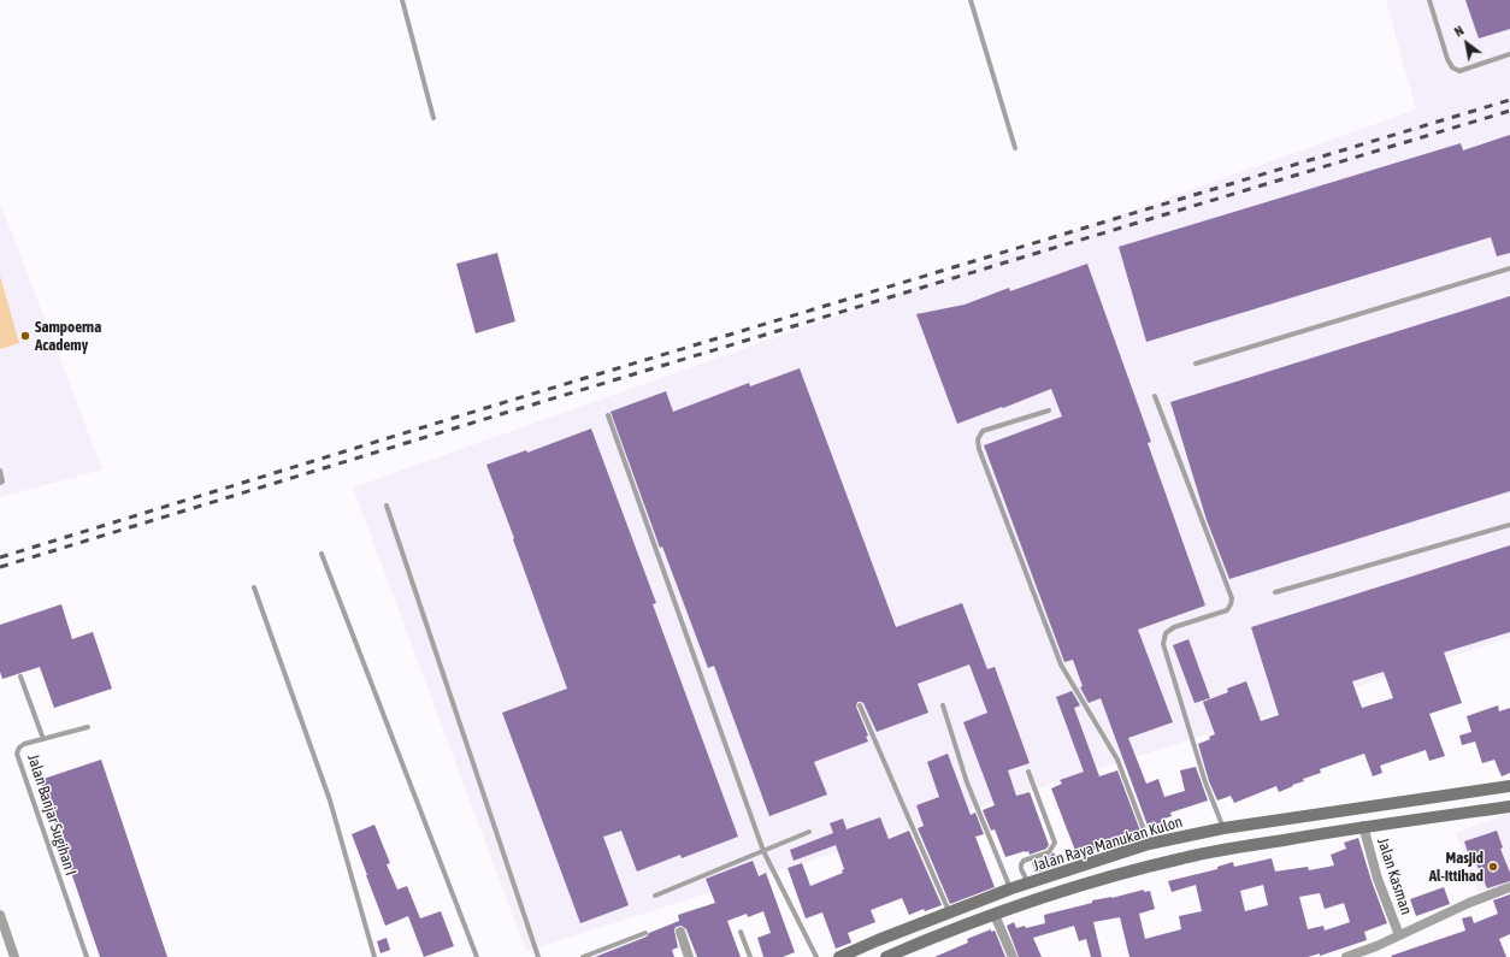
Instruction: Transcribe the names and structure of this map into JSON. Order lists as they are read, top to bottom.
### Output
{
  "streets": {
    "main road": ["Jalan Raya Manukan Kulon"],
    "street": ["Jalan Kasman"],
    "lane": ["Jalan Banjar Sugihan I"]
  },
  "crossings": [
    ["Jalan Raya Manukan Kulon", "Jalan Kasman"]
  ],
  "places": ["Sampoerna Academy", "Masjid Al-Ittihad"],
  "north": "top left"
}
